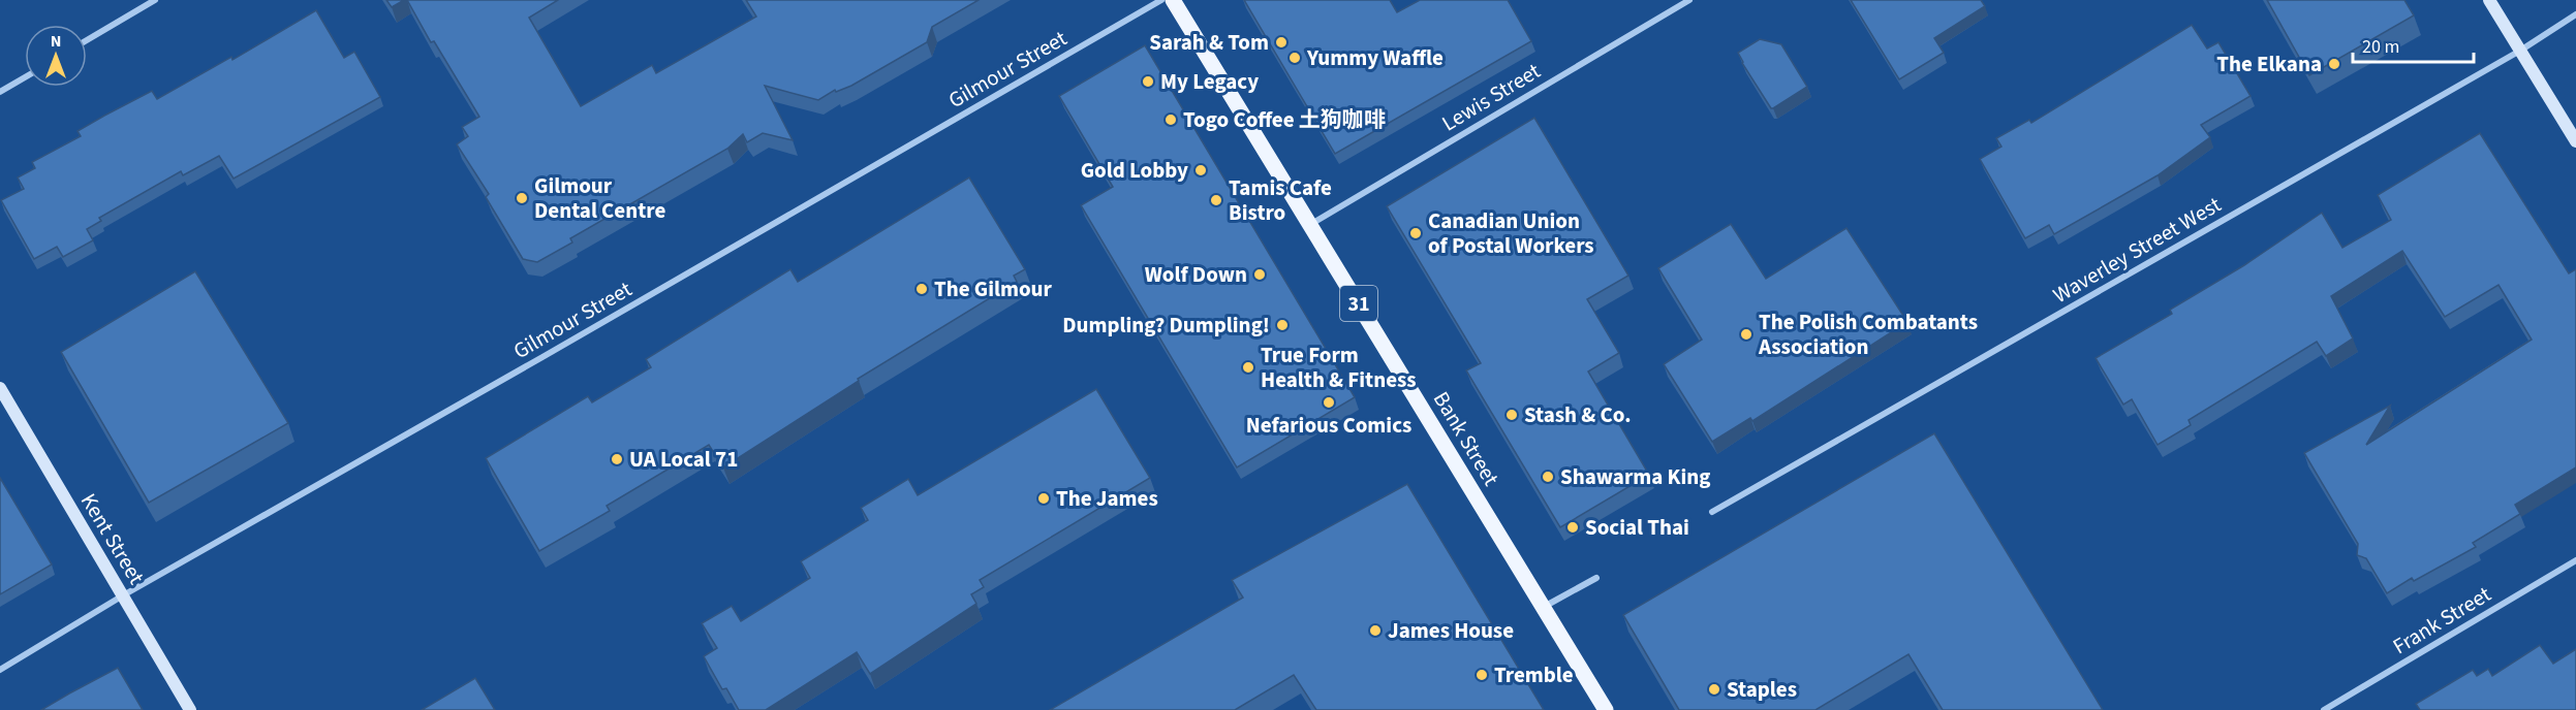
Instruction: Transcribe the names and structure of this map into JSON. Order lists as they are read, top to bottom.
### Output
{
  "streets": {
    "main road": ["31", "Bank Street", "Kent Street"],
    "street": [
      "Gilmour Street",
      "Lewis Street",
      "Waverley Street West",
      "Frank Street"
    ]
  },
  "crossings": [
    ["Gilmour Street", "Kent Street"],
    ["Lewis Street", "Bank Street"]
  ],
  "places": [
    "Sarah & Tom",
    "Yummy Waffle",
    "The Elkana",
    "My Legacy",
    "Togo Coffee 土狗咖啡",
    "Gold Lobby",
    "Gilmour Dental Centre",
    "Tamis Cafe Bistro",
    "Canadian Union of Postal Workers",
    "Wolf Down",
    "The Gilmour",
    "Dumpling? Dumpling!",
    "The Polish Combatants Association",
    "True Form Health & Fitness",
    "Nefarious Comics",
    "Stash & Co.",
    "UA Local 71",
    "Shawarma King",
    "The James",
    "Social Thai",
    "James House",
    "Tremble",
    "Staples"
  ],
  "scale_bar": "20 m",
  "north": "top"
}
